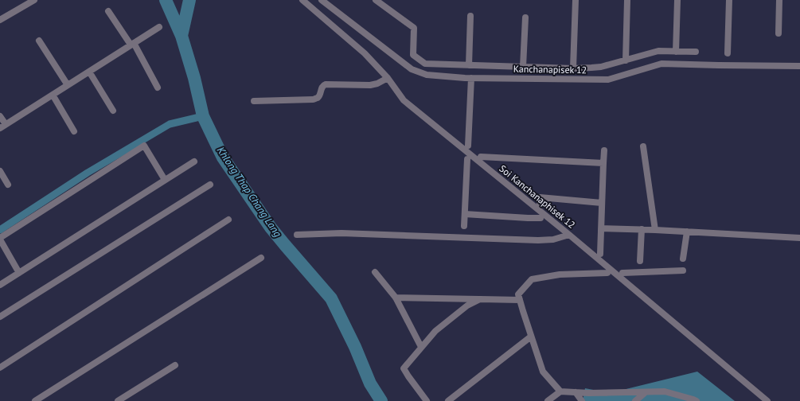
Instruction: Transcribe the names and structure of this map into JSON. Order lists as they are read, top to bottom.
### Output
{
  "streets": {
    "street": ["Kanchanapisek 12", "Soi Kanchanaphisek 12"]
  },
  "water": ["Khlong Thap Chang Lang"]
}
